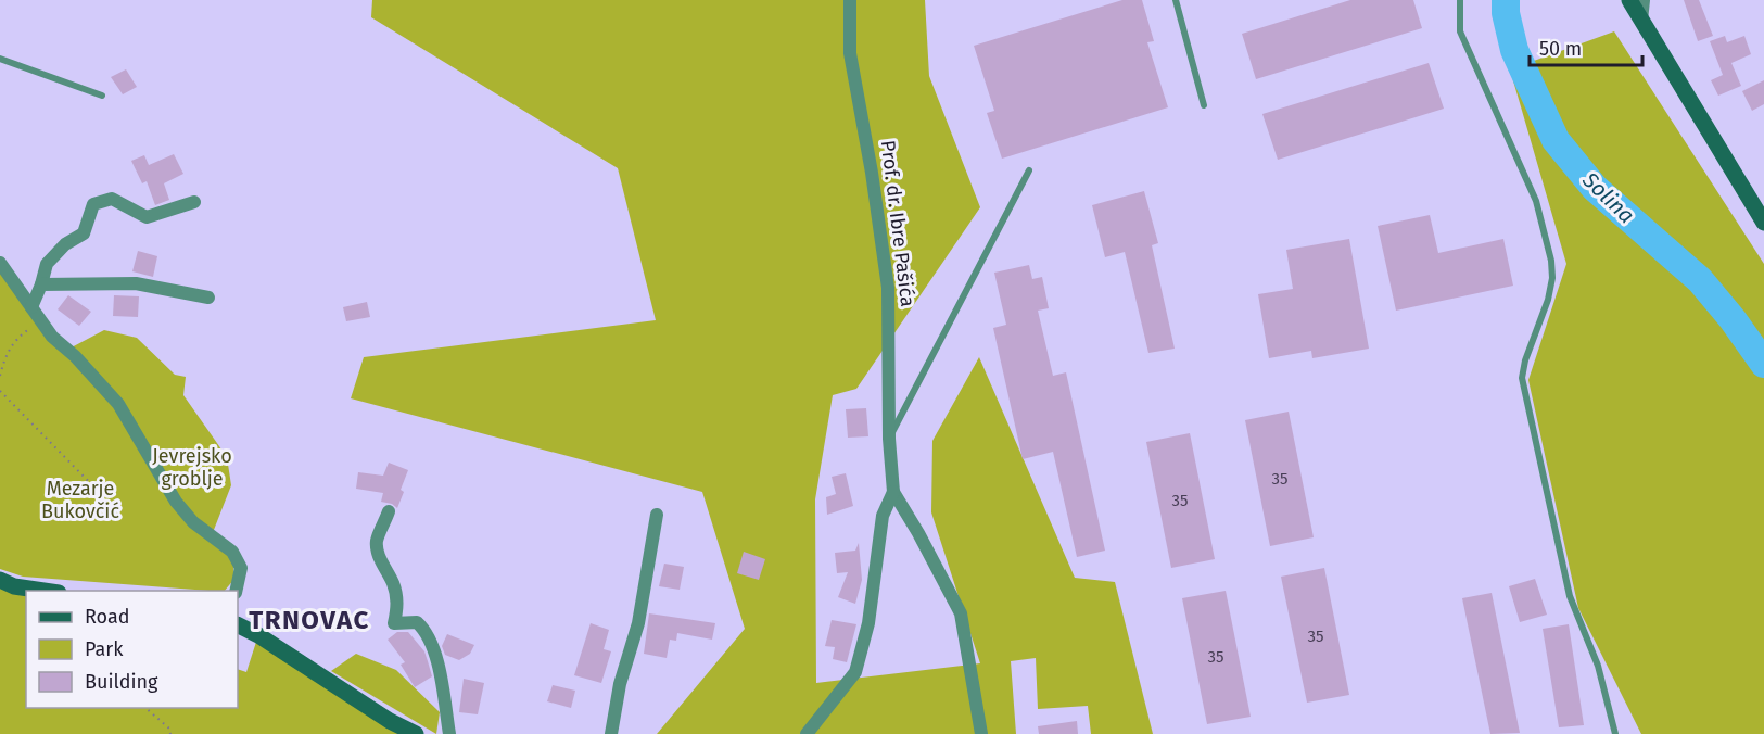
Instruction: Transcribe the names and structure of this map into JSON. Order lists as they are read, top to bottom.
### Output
{
  "streets": {
    "street": ["Prof. dr. Ibre Pašića"]
  },
  "districts": ["TRNOVAC"],
  "water": ["Solina"],
  "parks": ["Jevrejsko groblje", "Mezarje Bukovčić"],
  "house_numbers": [
    "35",
    "35",
    "35",
    "35"
  ],
  "legend": ["Road", "Park", "Building"],
  "scale_bar": "50 m"
}
